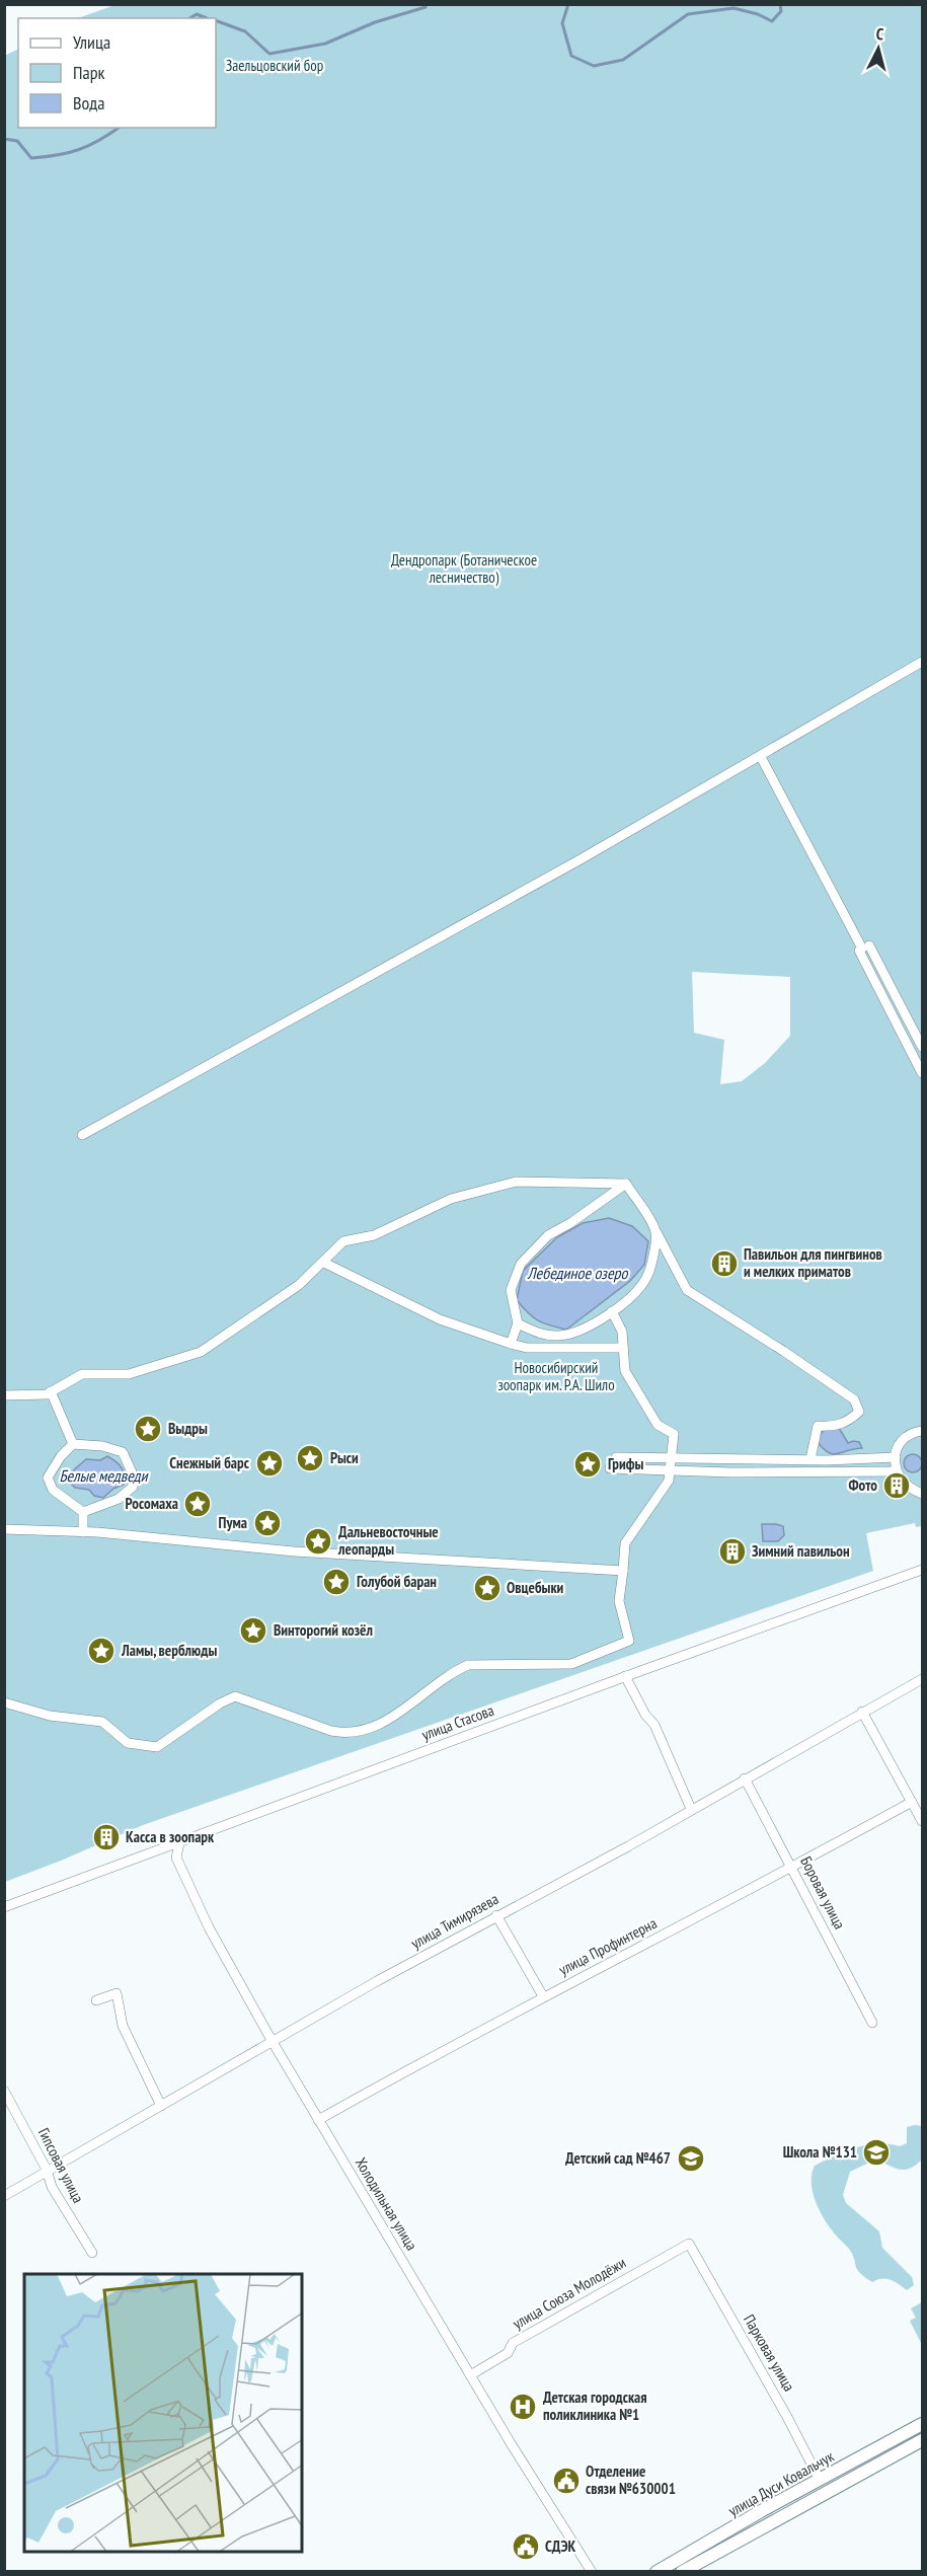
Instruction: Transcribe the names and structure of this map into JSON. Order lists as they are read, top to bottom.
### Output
{
  "streets": {
    "main road": ["улица Дуси Ковальчук"],
    "street": [
      "улица Стасова",
      "Боровая улица",
      "улица Тимирязева",
      "улица Профинтерна",
      "Гипсовая улица",
      "Холодильная улица",
      "улица Союза Молодёжи",
      "Парковая улица"
    ]
  },
  "crossings": [
    ["улица Стасова", "Холодильная улица"],
    ["Боровая улица", "улица Тимирязева"],
    ["Боровая улица", "улица Профинтерна"],
    ["улица Тимирязева", "Гипсовая улица"],
    ["улица Тимирязева", "Холодильная улица"],
    ["улица Профинтерна", "Холодильная улица"],
    ["Холодильная улица", "улица Союза Молодёжи"],
    ["улица Союза Молодёжи", "Парковая улица"],
    ["Парковая улица", "улица Дуси Ковальчук"]
  ],
  "water": ["Лебединое озеро", "Белые медведи"],
  "parks": ["Заельцовский бор", "Дендропарк (Ботаническое лесничество)", "Новосибирский зоопарк им. Р.А. Шило"],
  "places": {
    "building": [
      "Павильон для пингвинов и мелких приматов",
      "Фото",
      "Зимний павильон",
      "Касса в зоопарк"
    ],
    "place": [
      "Выдры",
      "Рыси",
      "Снежный барс",
      "Грифы",
      "Росомаха",
      "Пума",
      "Дальневосточные леопарды",
      "Голубой баран",
      "Овцебыки",
      "Винторогий козёл",
      "Ламы, верблюды"
    ],
    "school or university": ["Школа №131", "Детский сад №467"],
    "hospital": ["Детская городская поликлиника №1"],
    "public building": ["Отделение связи №630001", "СДЭК"]
  },
  "legend": ["Улица", "Парк", "Вода"],
  "north": "top"
}
